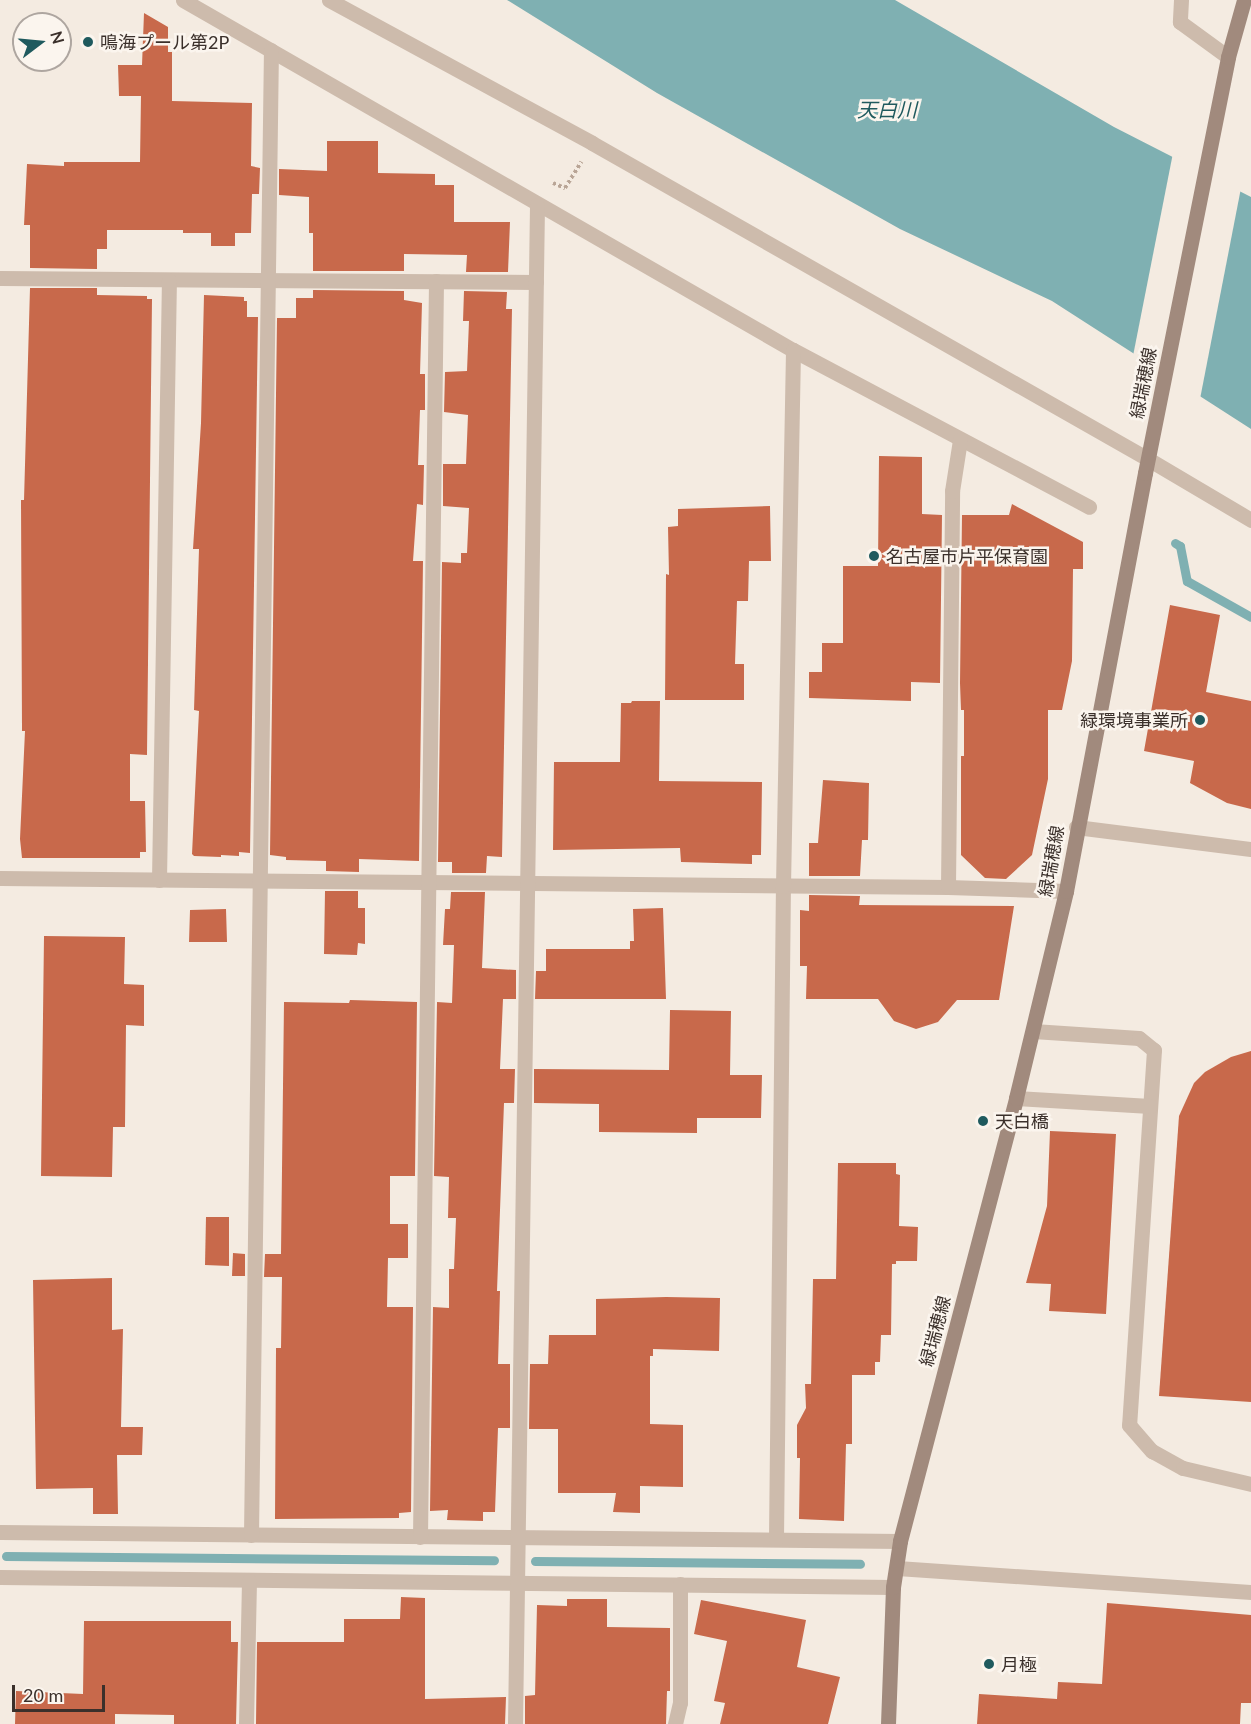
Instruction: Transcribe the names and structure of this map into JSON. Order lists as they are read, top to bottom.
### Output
{
  "streets": {
    "main road": ["緑瑞穂線"]
  },
  "water": ["天白川"],
  "places": [
    "鳴海プール第2P",
    "名古屋市片平保育園",
    "緑環境事業所",
    "天白橋",
    "月極"
  ],
  "scale_bar": "20 m",
  "north": "right"
}
